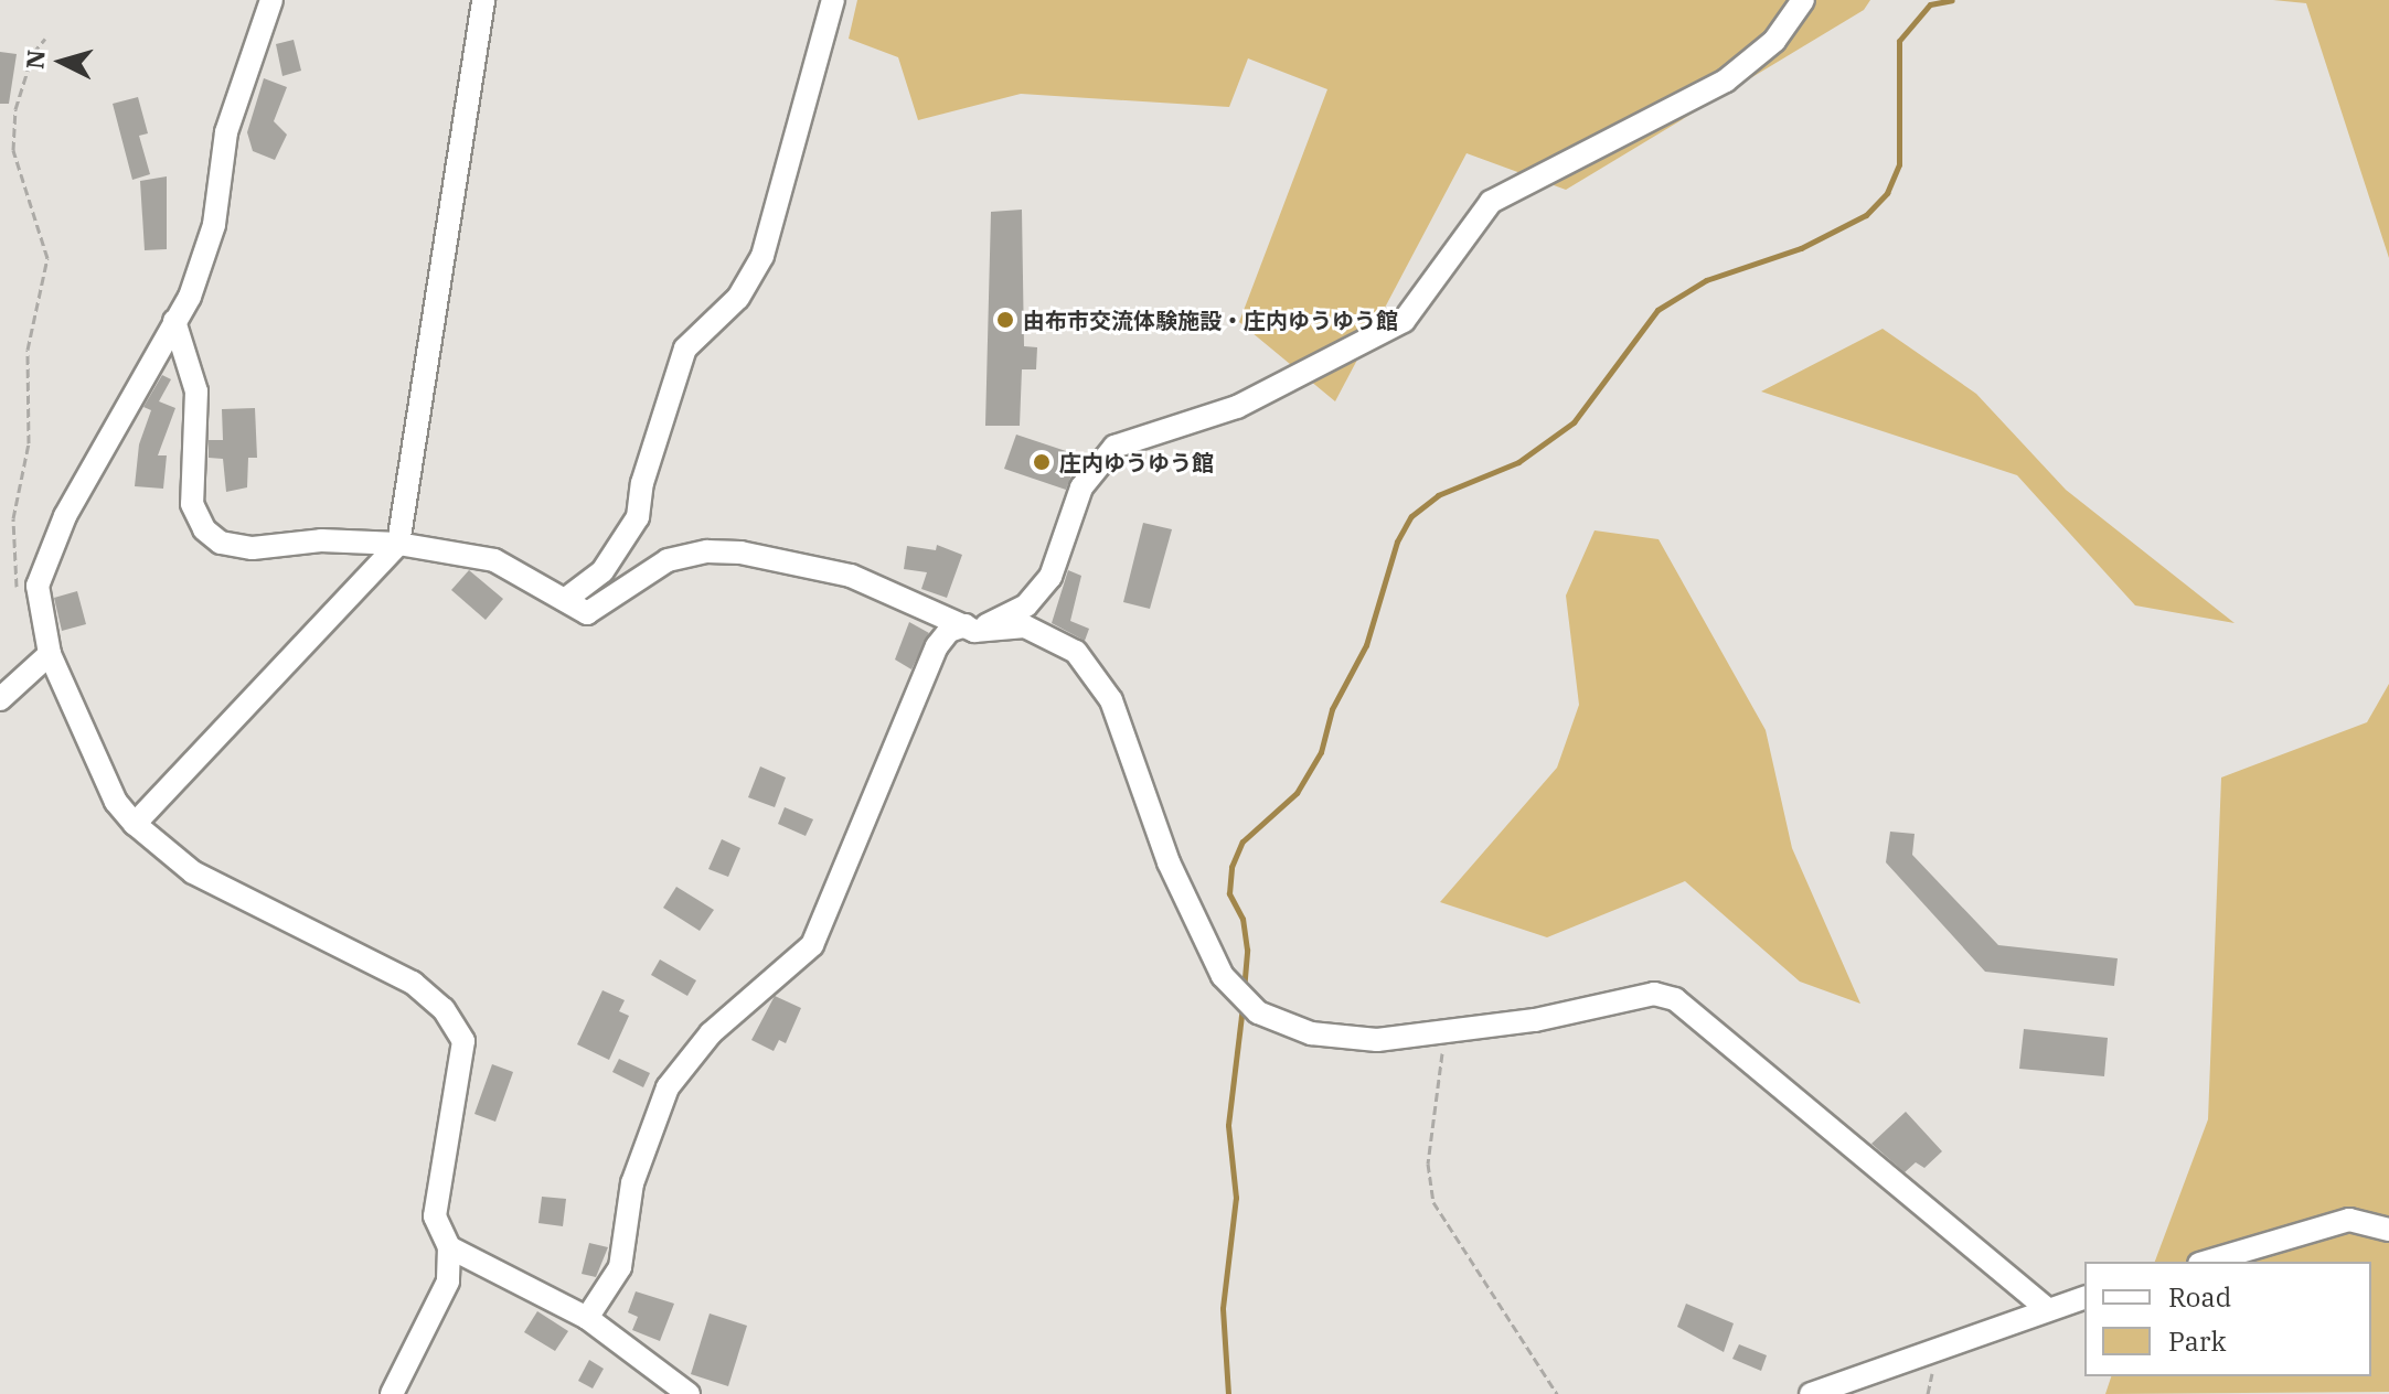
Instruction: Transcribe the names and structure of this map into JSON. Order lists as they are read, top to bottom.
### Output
{
  "places": ["由布市交流体験施設・庄内ゆうゆう館", "庄内ゆうゆう館"],
  "legend": ["Road", "Park"],
  "north": "left"
}
